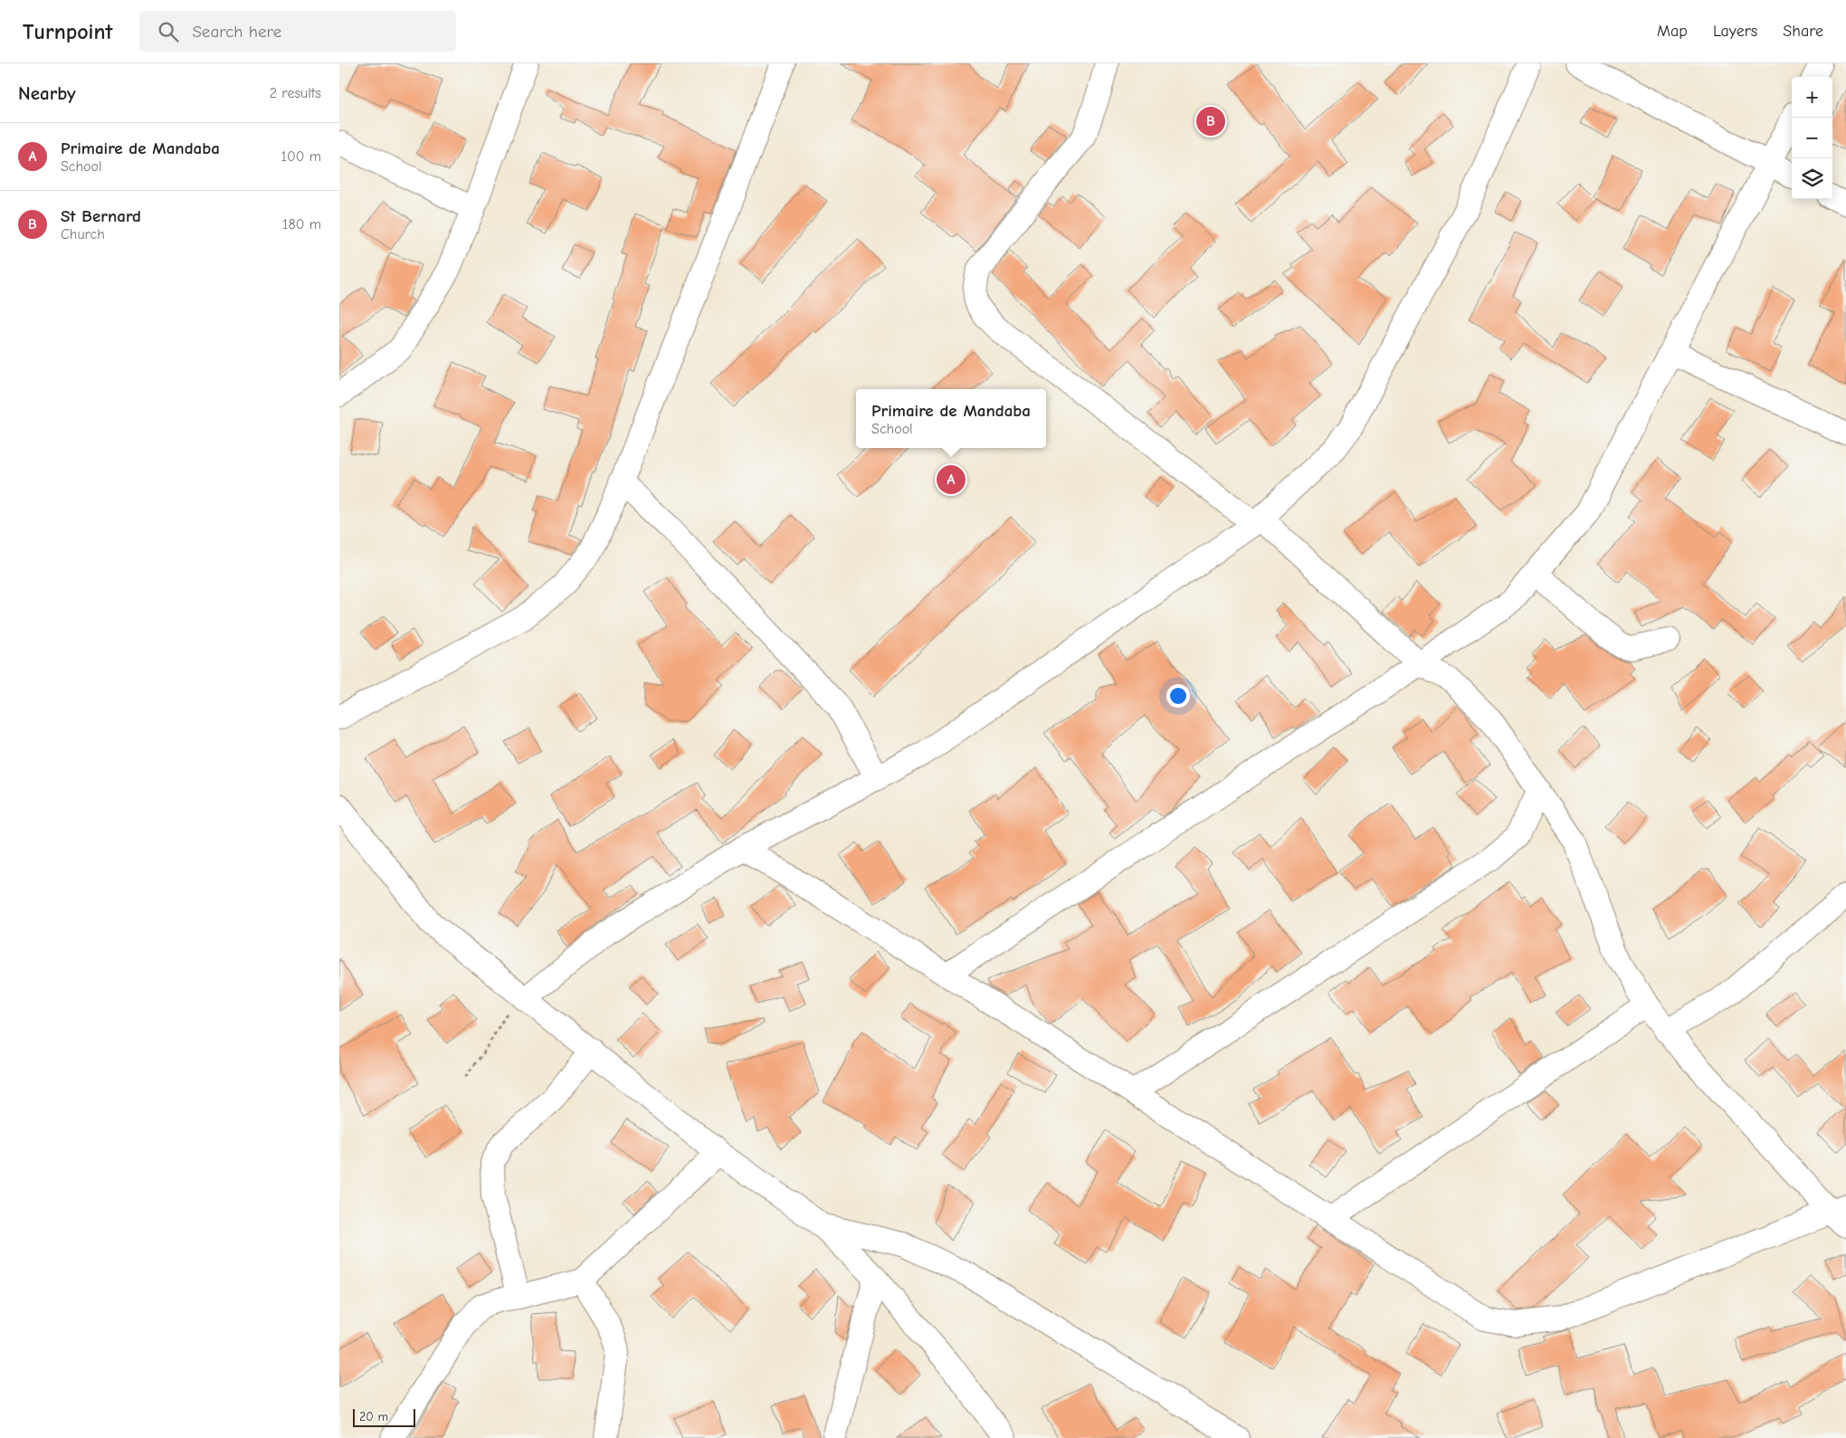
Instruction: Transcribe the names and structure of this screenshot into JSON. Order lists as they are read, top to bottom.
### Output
{
  "scale_bar": "20 m",
  "page": {
    "header": "Turnpoint",
    "search": "Search here",
    "nav": ["Map", "Layers", "Share"],
    "heading": ["Nearby", "2 results"],
    "map_buttons": ["+", "−"],
    "pins": ["B", "A"],
    "list": [
      {
        "mark": "A",
        "name": "Primaire de Mandaba",
        "note": "School",
        "value": "100 m"
      },
      {
        "mark": "B",
        "name": "St Bernard",
        "note": "Church",
        "value": "180 m"
      }
    ],
    "popup": ["Primaire de Mandaba", "School"],
    "scale": "20 m"
  }
}
